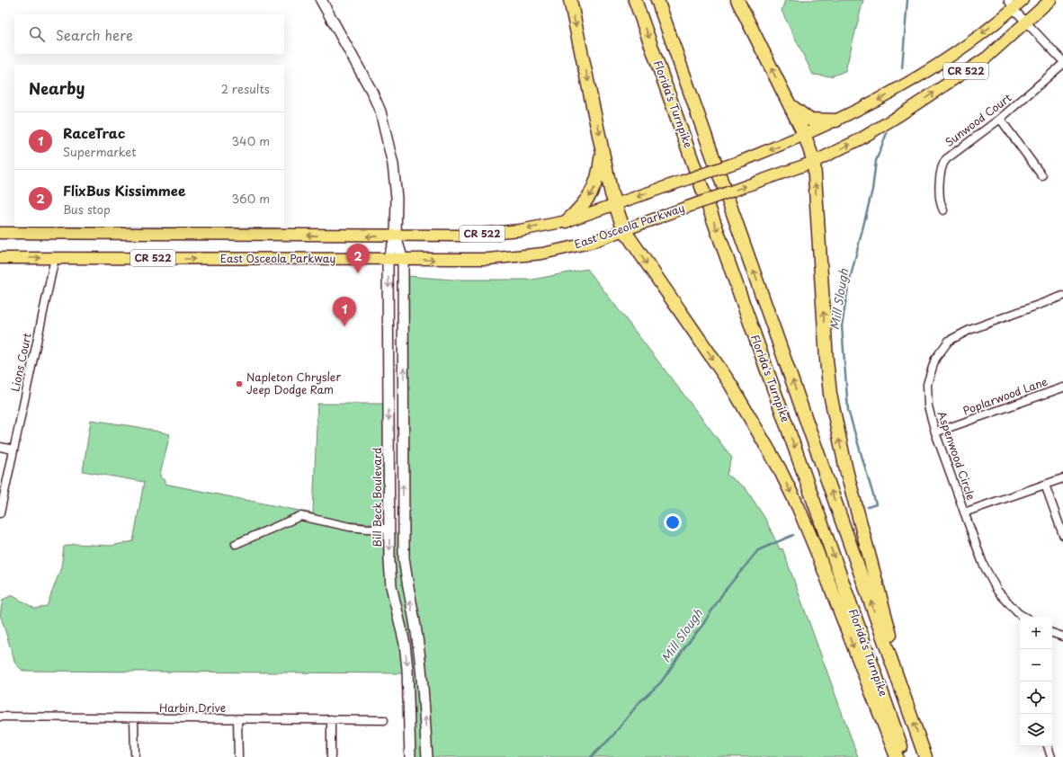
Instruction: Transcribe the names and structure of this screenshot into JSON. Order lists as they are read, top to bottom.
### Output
{
  "streets": {
    "highway": ["Florida's Turnpike"],
    "main road": ["CR 522", "East Osceola Parkway"],
    "street": [
      "Sunwood Court",
      "Lions Court",
      "Poplarwood Lane",
      "Aspenwood Circle",
      "Bill Beck Boulevard",
      "Harbin Drive"
    ]
  },
  "crossings": [
    ["CR 522", "Bill Beck Boulevard"],
    ["East Osceola Parkway", "Lions Court"],
    ["East Osceola Parkway", "Bill Beck Boulevard"],
    ["Poplarwood Lane", "Aspenwood Circle"]
  ],
  "water": ["Mill Slough"],
  "places": ["Napleton Chrysler Jeep Dodge Ram"],
  "page": {
    "search": "Search here",
    "heading": ["Nearby", "2 results"],
    "list": [
      {
        "mark": "1",
        "name": "RaceTrac",
        "note": "Supermarket",
        "value": "340 m"
      },
      {
        "mark": "2",
        "name": "FlixBus Kissimmee",
        "note": "Bus stop",
        "value": "360 m"
      }
    ],
    "pins": ["2", "1"],
    "map_buttons": ["+", "−"]
  }
}
